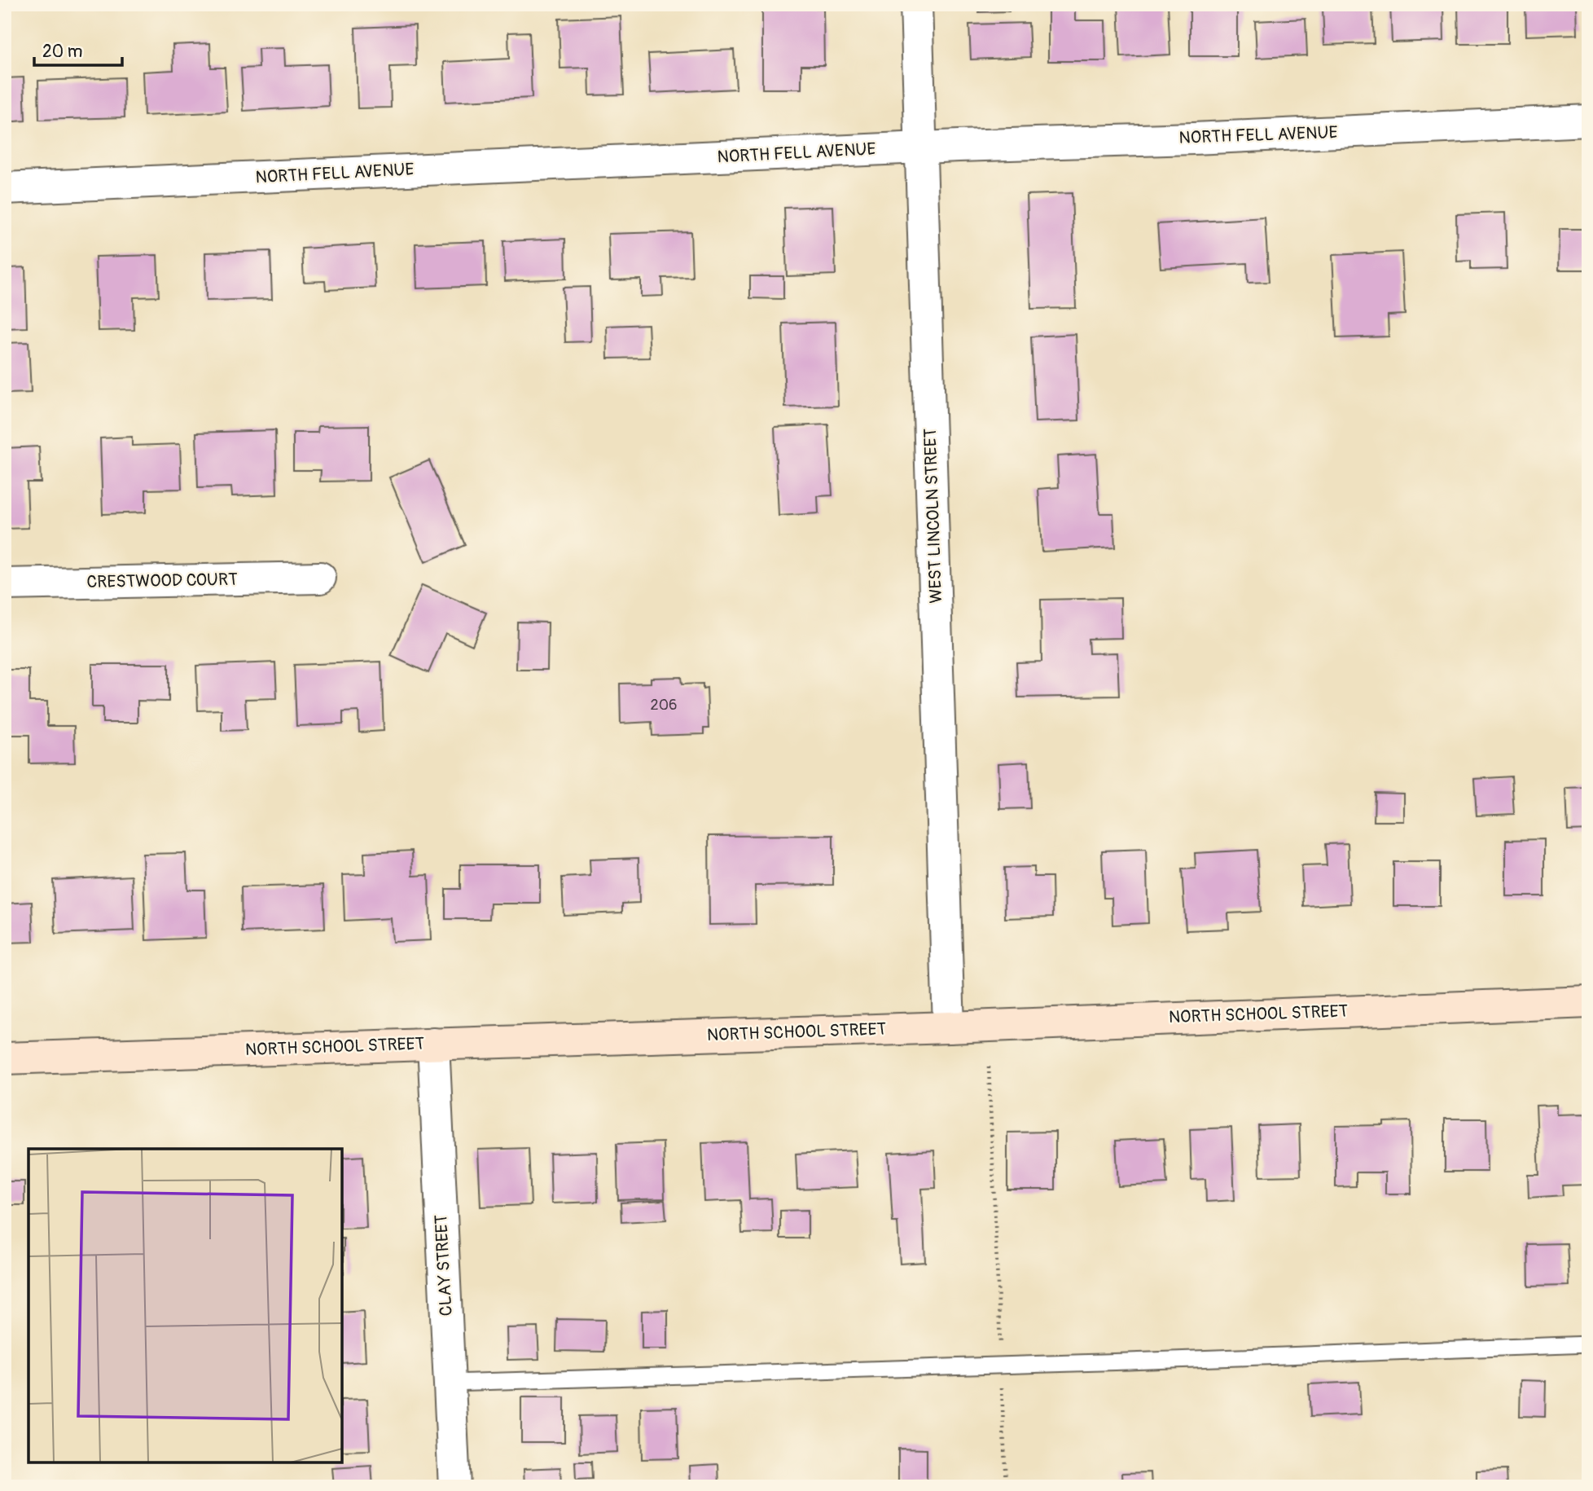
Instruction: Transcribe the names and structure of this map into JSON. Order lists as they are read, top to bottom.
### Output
{
  "streets": {
    "street": [
      "NORTH FELL AVENUE",
      "WEST LINCOLN STREET",
      "CRESTWOOD COURT",
      "NORTH SCHOOL STREET",
      "CLAY STREET"
    ]
  },
  "crossings": [
    ["NORTH FELL AVENUE", "WEST LINCOLN STREET"],
    ["WEST LINCOLN STREET", "NORTH SCHOOL STREET"],
    ["NORTH SCHOOL STREET", "CLAY STREET"]
  ],
  "house_numbers": ["206"],
  "scale_bar": "20 m"
}
